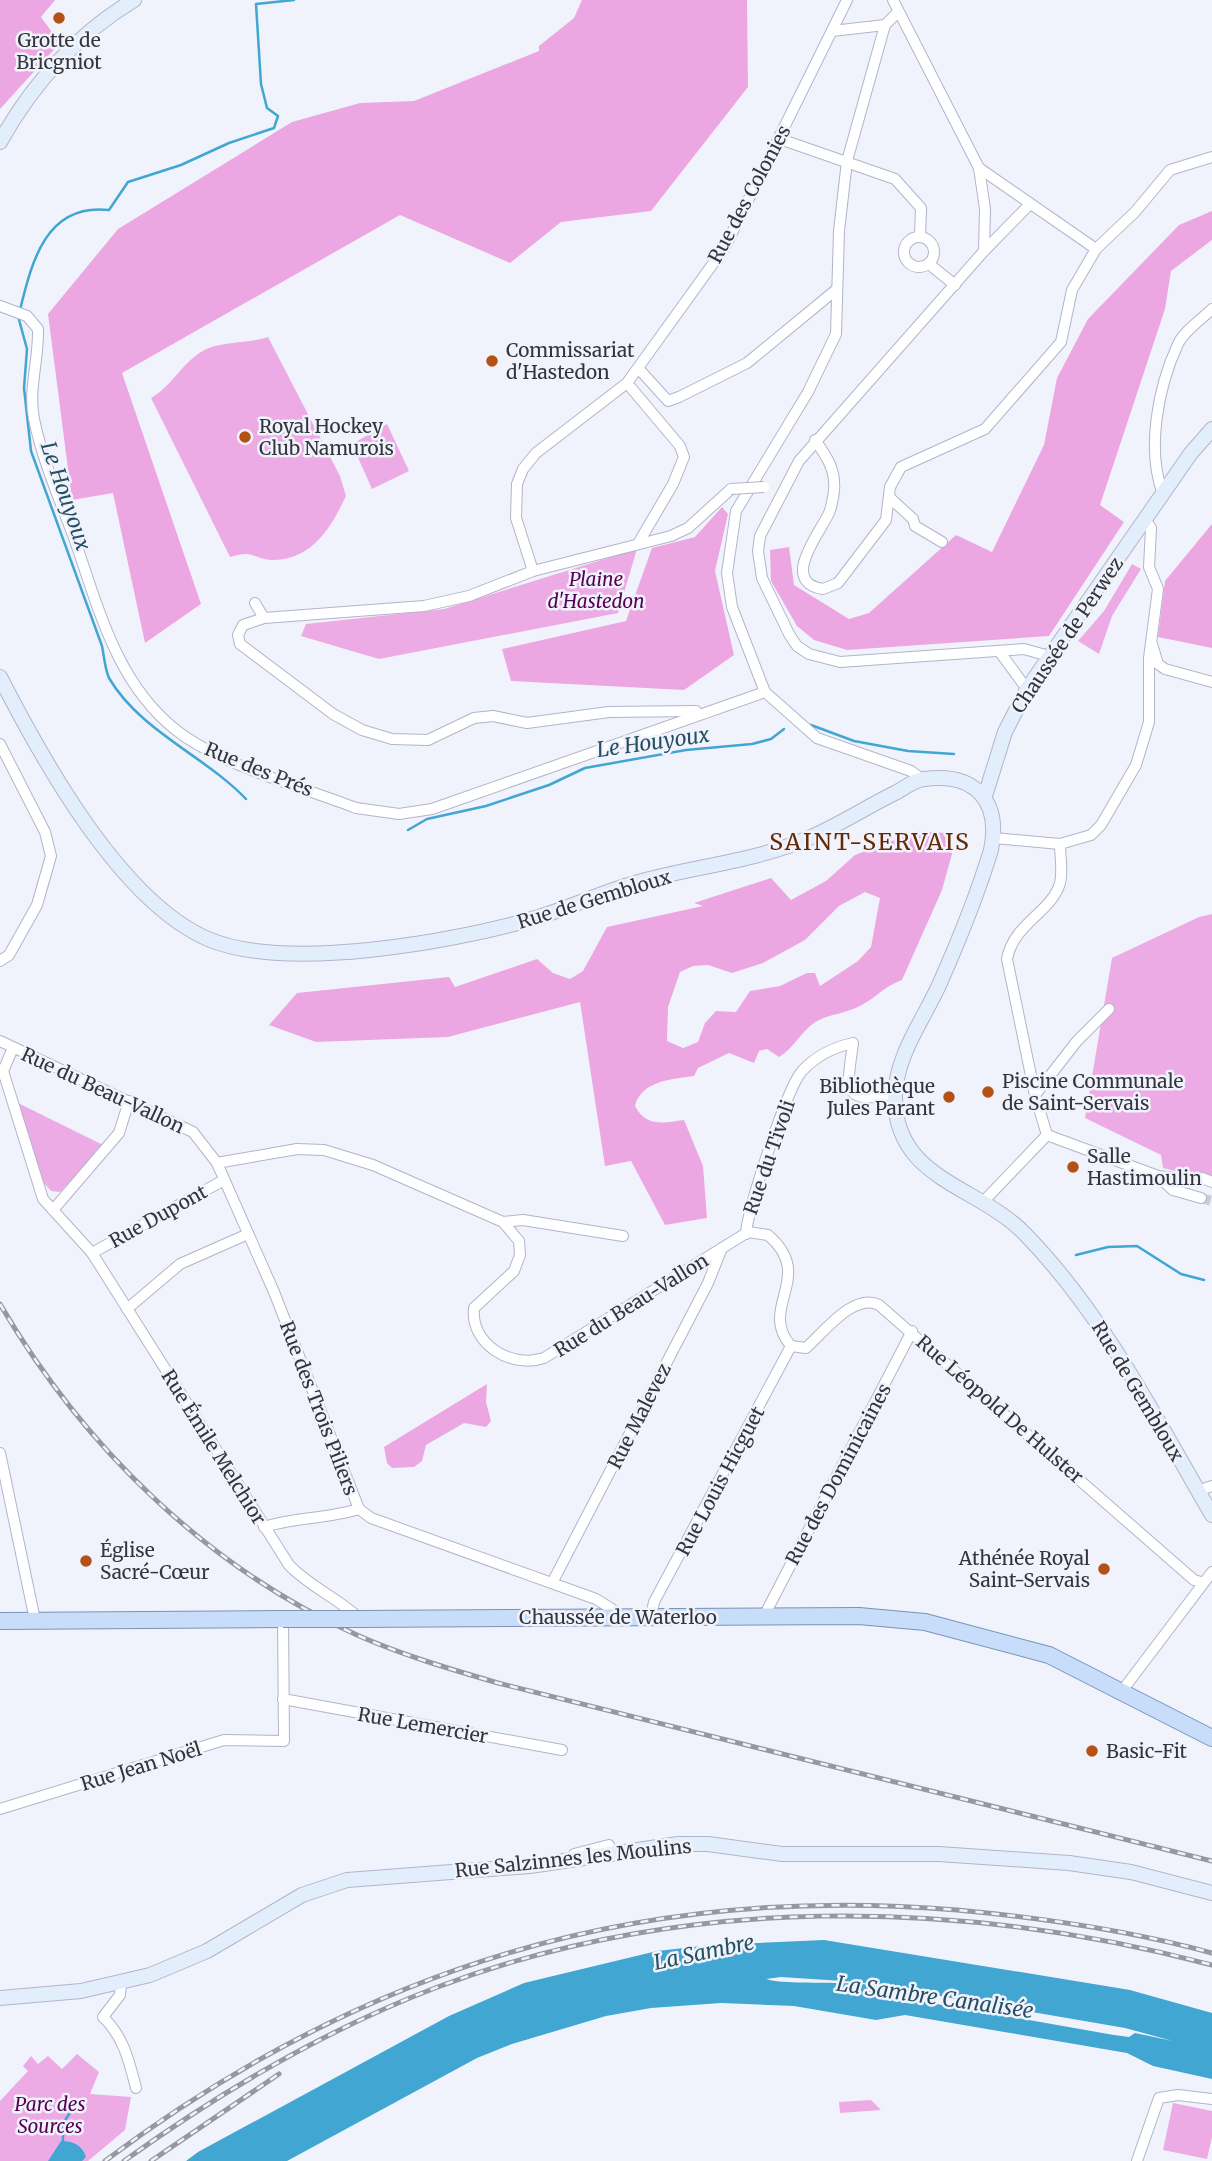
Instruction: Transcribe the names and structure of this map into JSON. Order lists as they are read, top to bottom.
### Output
{
  "streets": {
    "main road": [
      "Chaussée de Perwez",
      "Rue de Gembloux",
      "Chaussée de Waterloo",
      "Rue Salzinnes les Moulins"
    ],
    "street": [
      "Rue des Colonies",
      "Rue des Prés",
      "Rue du Beau-Vallon",
      "Rue du Tivoli",
      "Rue Dupont",
      "Rue des Trois Piliers",
      "Rue Léopold De Hulster",
      "Rue Malevez",
      "Rue Émile Melchior",
      "Rue des Dominicaines",
      "Rue Louis Hicguet",
      "Rue Lemercier",
      "Rue Jean Noël"
    ]
  },
  "crossings": [
    ["Chaussée de Perwez", "Rue de Gembloux"],
    ["Rue de Gembloux", "Rue du Tivoli"],
    ["Rue du Beau-Vallon", "Rue du Tivoli"],
    ["Rue du Beau-Vallon", "Rue des Trois Piliers"],
    ["Rue du Beau-Vallon", "Rue Malevez"],
    ["Rue du Beau-Vallon", "Rue Émile Melchior"],
    ["Rue Dupont", "Rue des Trois Piliers"],
    ["Rue Dupont", "Rue Émile Melchior"],
    ["Rue des Trois Piliers", "Rue Malevez"],
    ["Rue des Trois Piliers", "Chaussée de Waterloo"],
    ["Rue Léopold De Hulster", "Rue des Dominicaines"],
    ["Rue Léopold De Hulster", "Rue Louis Hicguet"],
    ["Rue Émile Melchior", "Chaussée de Waterloo"],
    ["Rue des Dominicaines", "Chaussée de Waterloo"],
    ["Rue Louis Hicguet", "Chaussée de Waterloo"],
    ["Rue Lemercier", "Rue Jean Noël"]
  ],
  "districts": ["SAINT-SERVAIS"],
  "water": ["Le Houyoux", "La Sambre", "La Sambre Canalisée"],
  "parks": ["Plaine d'Hastedon", "Parc des Sources"],
  "places": [
    "Grotte de Bricgniot",
    "Commissariat d'Hastedon",
    "Royal Hockey Club Namurois",
    "Piscine Communale de Saint-Servais",
    "Bibliothèque Jules Parant",
    "Salle Hastimoulin",
    "Église Sacré-Cœur",
    "Athénée Royal Saint-Servais",
    "Basic-Fit"
  ]
}
